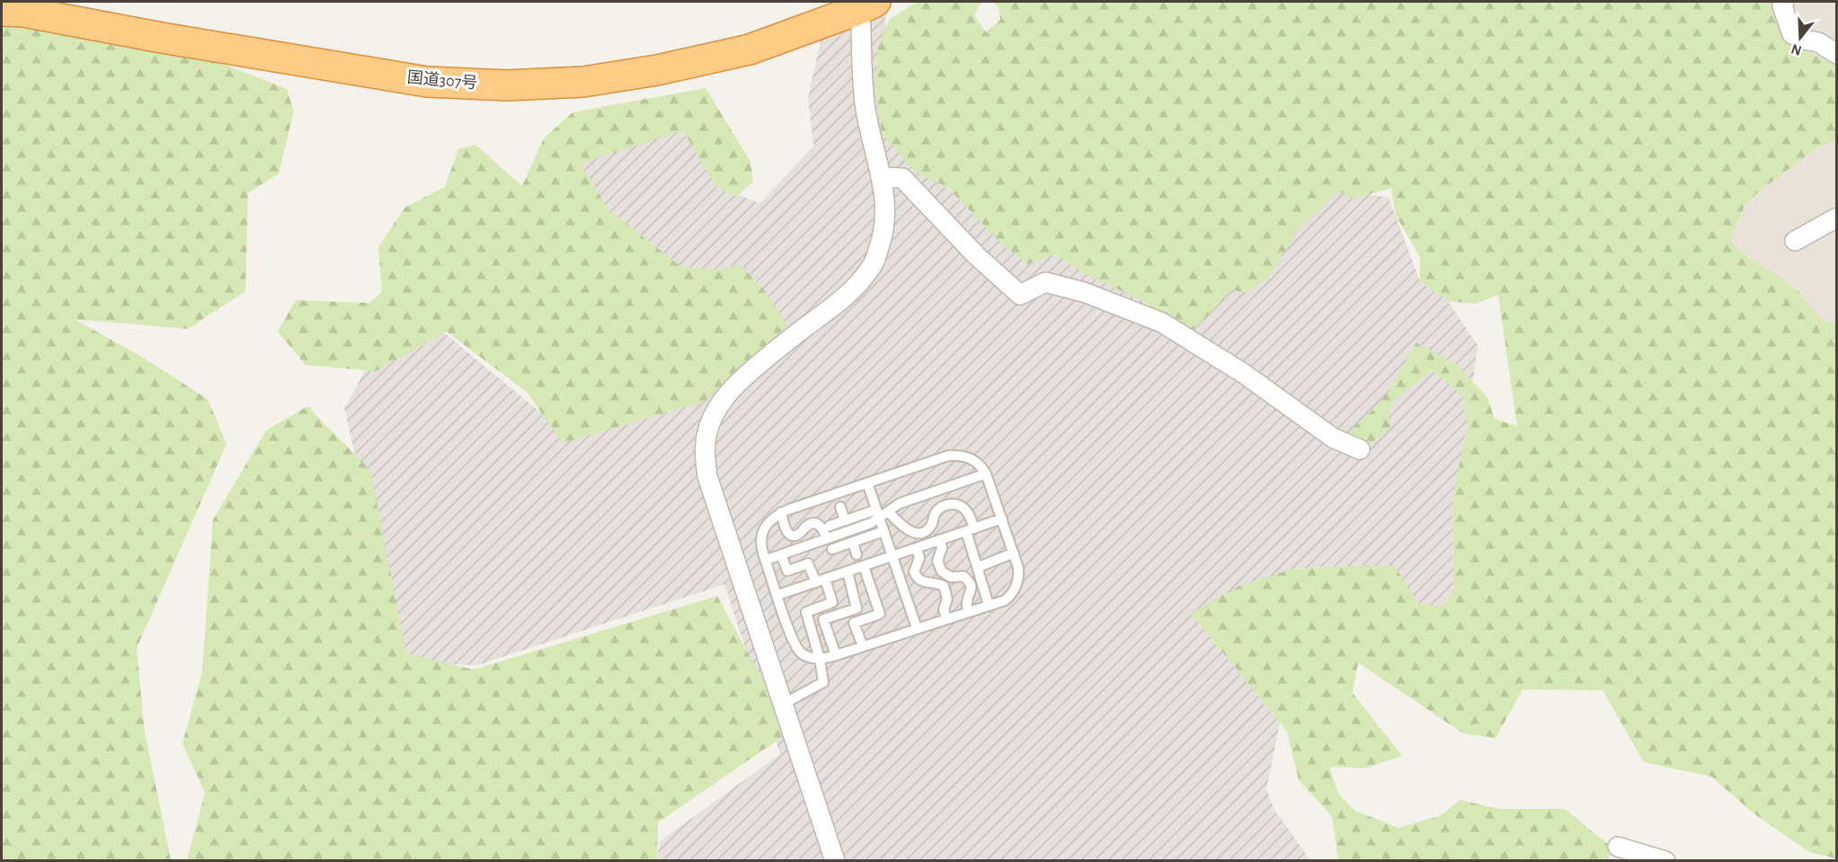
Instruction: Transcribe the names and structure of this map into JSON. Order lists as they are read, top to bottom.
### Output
{
  "streets": {
    "highway": ["国道307号"]
  },
  "north": "bottom"
}
